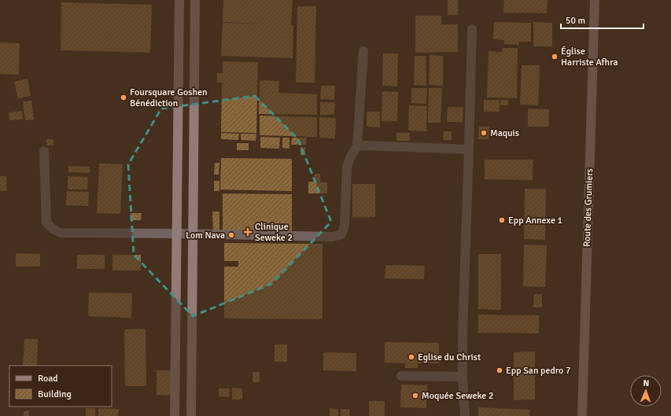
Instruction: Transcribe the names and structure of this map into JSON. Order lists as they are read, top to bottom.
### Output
{
  "streets": {
    "main road": ["Route des Grumiers"]
  },
  "places": {
    "other": [
      "Église Harriste Afhra",
      "Foursquare Goshen Bénédiction",
      "Maquis",
      "Epp Annexe 1",
      "Lom Nava",
      "Eglise du Christ",
      "Epp San pedro 7",
      "Moquée Seweke 2"
    ],
    "health": ["Clinique Seweke 2"]
  },
  "legend": ["Road", "Building"],
  "scale_bar": "50 m",
  "north": "top"
}
